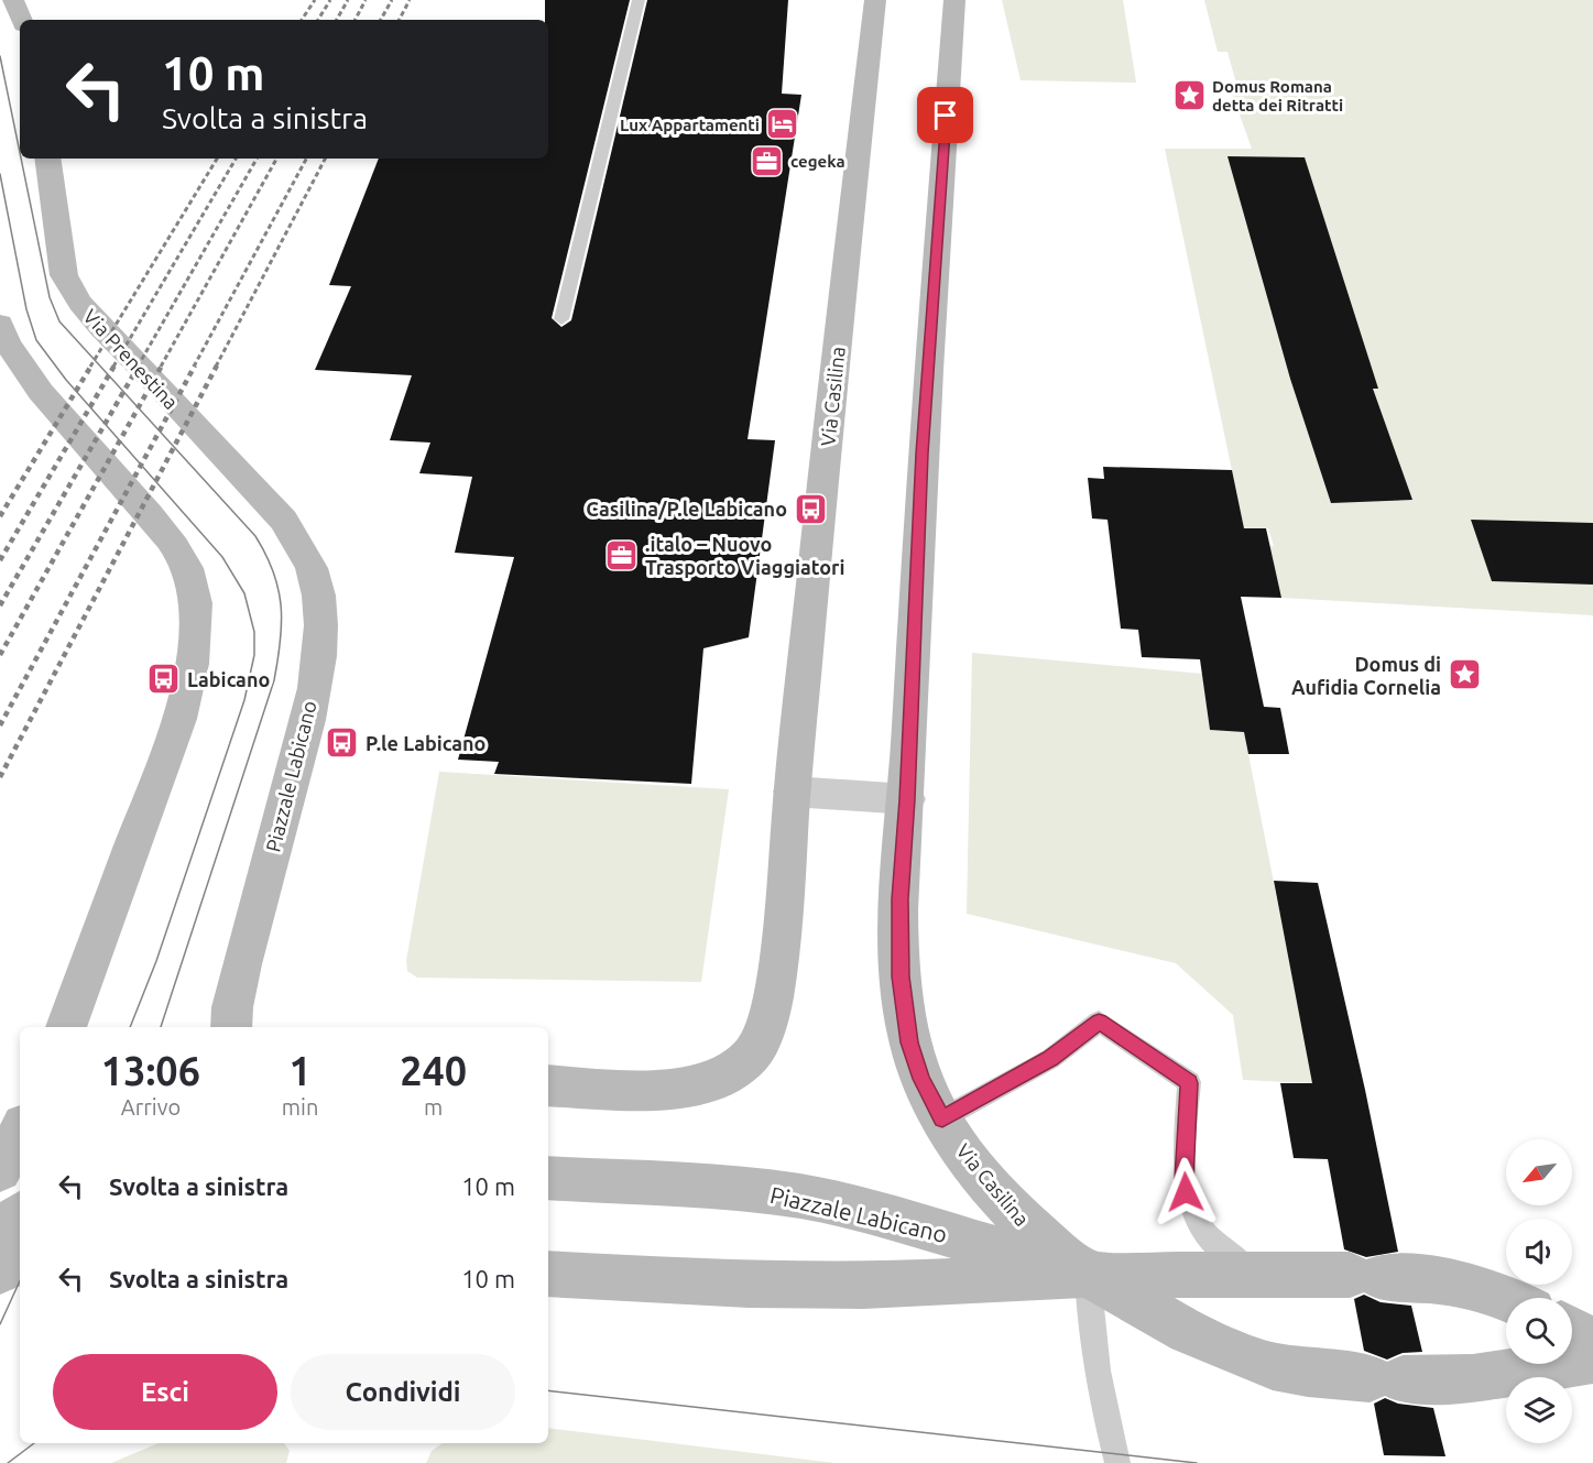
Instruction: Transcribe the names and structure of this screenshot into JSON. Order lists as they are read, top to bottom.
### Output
{
  "streets": {
    "main road": ["Via Prenestina", "Via Casilina", "Piazzale Labicano"]
  },
  "crossings": [
    ["Via Prenestina", "Piazzale Labicano"],
    ["Via Casilina", "Piazzale Labicano"]
  ],
  "places": {
    "place": ["Domus Romana detta dei Ritratti", "Domus di Aufidia Cornelia"],
    "hotel": ["Lux Appartamenti"],
    "office": ["cegeka", ".italo – Nuovo Trasporto Viaggiatori"],
    "bus stop": ["Casilina/P.le Labicano", "Labicano", "P.le Labicano"]
  },
  "north": "bottom left",
  "page": {
    "turn": ["10 m", "Svolta a sinistra"],
    "eta": [
      "13:06",
      "Arrivo",
      "1",
      "min",
      "240",
      "m"
    ],
    "list": [
      {
        "name": "Svolta a sinistra",
        "value": "10 m"
      },
      {
        "name": "Svolta a sinistra",
        "value": "10 m"
      }
    ],
    "buttons": ["Esci", "Condividi"]
  }
}
